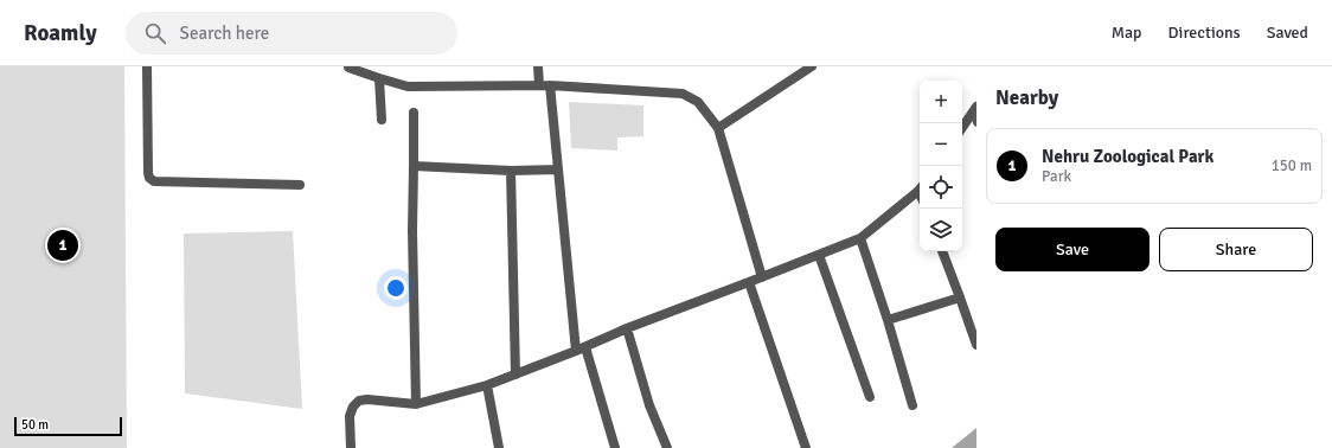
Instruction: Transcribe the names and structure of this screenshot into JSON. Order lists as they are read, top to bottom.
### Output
{
  "scale_bar": "50 m",
  "page": {
    "header": "Roamly",
    "search": "Search here",
    "nav": ["Map", "Directions", "Saved"],
    "heading": "Nearby",
    "map_buttons": ["+", "−"],
    "list": [
      {
        "mark": "1",
        "name": "Nehru Zoological Park",
        "note": "Park",
        "value": "150 m"
      }
    ],
    "buttons": ["Save", "Share"],
    "pins": "1",
    "scale": "50 m"
  }
}
